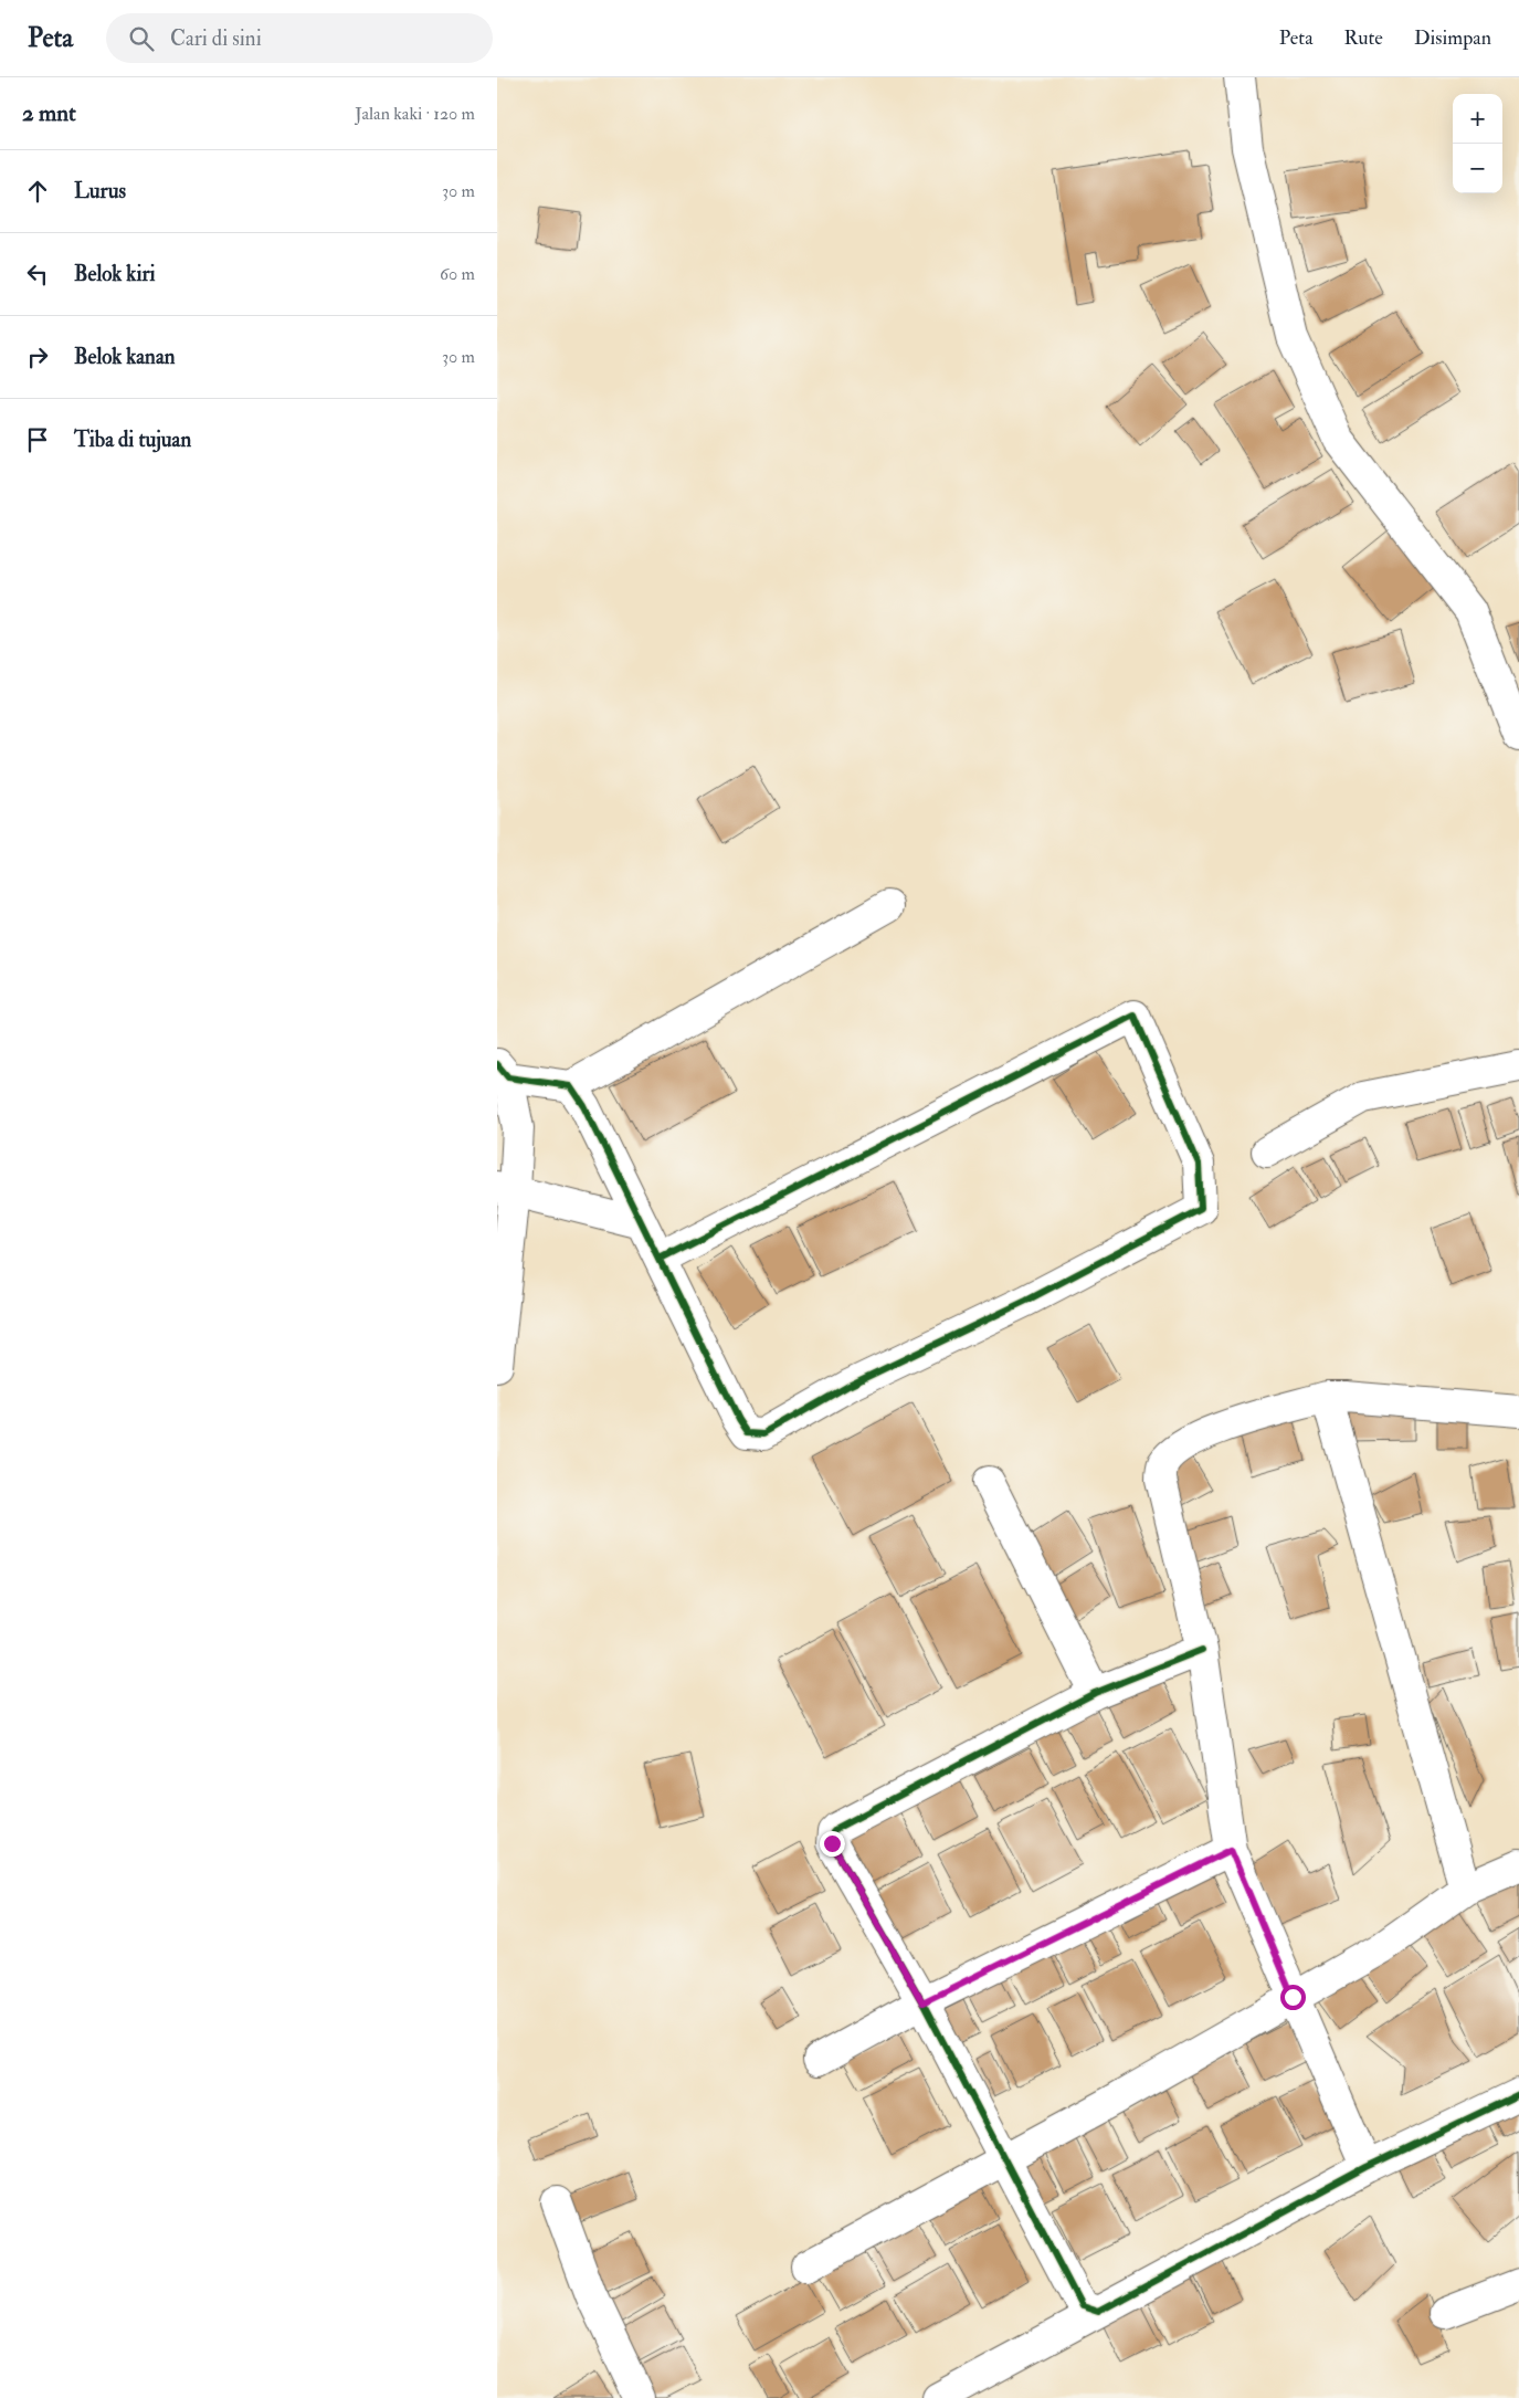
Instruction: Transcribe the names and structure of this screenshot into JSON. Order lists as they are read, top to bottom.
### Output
{
  "page": {
    "header": "Peta",
    "search": "Cari di sini",
    "nav": ["Peta", "Rute", "Disimpan"],
    "heading": ["2 mnt", "Jalan kaki · 120 m"],
    "map_buttons": ["+", "−"],
    "list": [
      ["Lurus", "30 m"],
      ["Belok kiri", "60 m"],
      ["Belok kanan", "30 m"],
      "Tiba di tujuan"
    ]
  }
}
